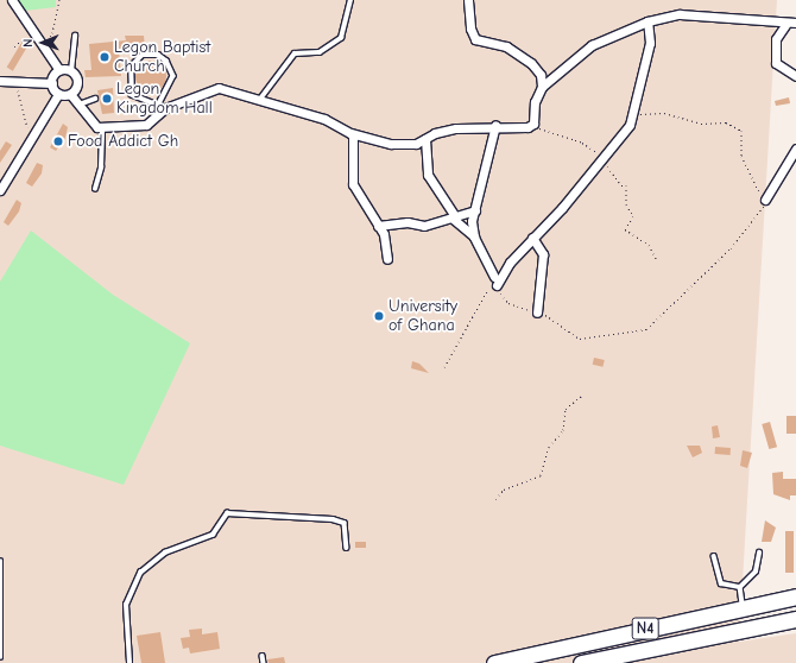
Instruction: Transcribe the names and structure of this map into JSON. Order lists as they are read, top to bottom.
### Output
{
  "streets": {
    "highway": ["N4"]
  },
  "places": [
    "Legon Baptist Church",
    "Legon Kingdom Hall",
    "Food Addict Gh",
    "University of Ghana"
  ],
  "north": "left"
}
